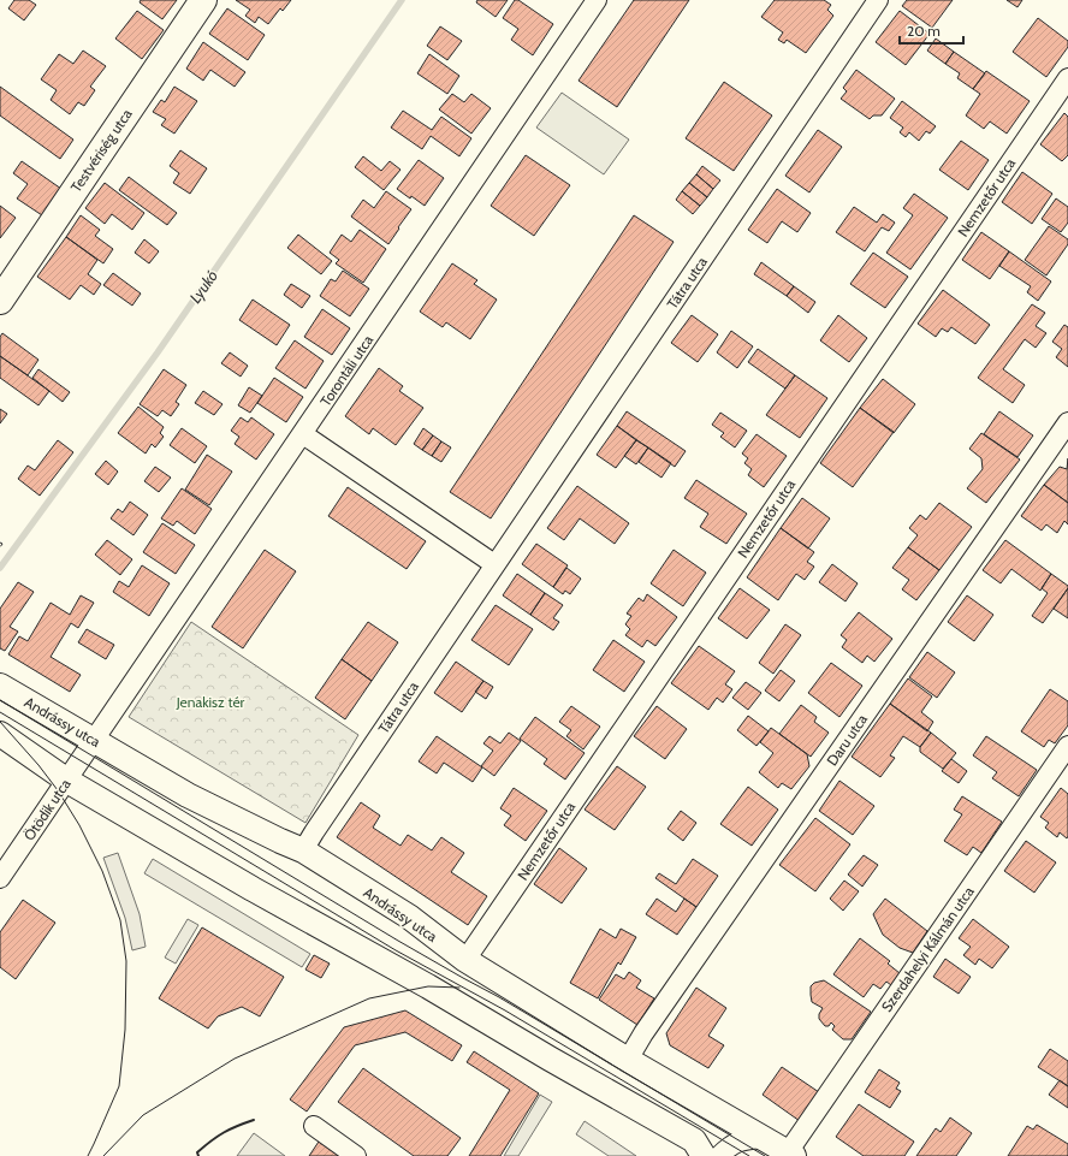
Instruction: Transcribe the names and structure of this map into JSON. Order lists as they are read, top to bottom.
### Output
{
  "streets": {
    "main road": ["Testvériség utca"],
    "street": [
      "Nemzetőr utca",
      "Tátra utca",
      "Torontáli utca",
      "Andrássy utca",
      "Daru utca",
      "Ötödik utca",
      "Szerdahelyi Kálmán utca"
    ]
  },
  "crossings": [
    ["Nemzetőr utca", "Andrássy utca"],
    ["Tátra utca", "Andrássy utca"],
    ["Torontáli utca", "Andrássy utca"],
    ["Torontáli utca", "Ötödik utca"],
    ["Andrássy utca", "Daru utca"],
    ["Andrássy utca", "Ötödik utca"],
    ["Andrássy utca", "Szerdahelyi Kálmán utca"]
  ],
  "water": ["Lyukó"],
  "parks": ["Jenakisz tér"],
  "scale_bar": "20 m"
}
